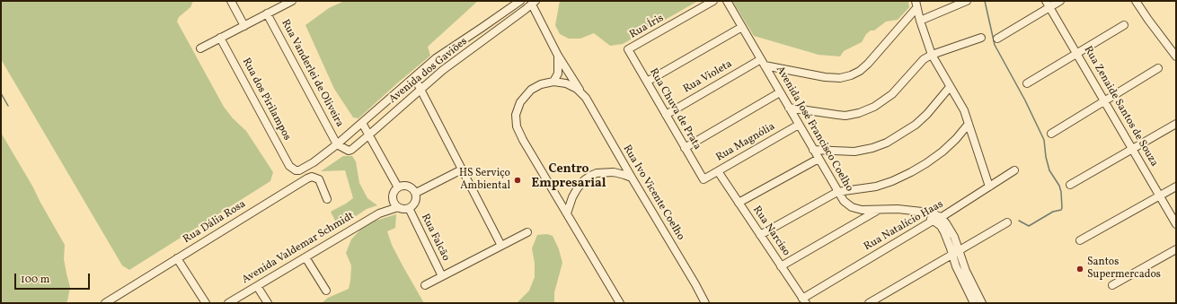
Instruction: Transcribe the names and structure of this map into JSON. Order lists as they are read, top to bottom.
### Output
{
  "streets": {
    "street": [
      "Rua Íris",
      "Avenida dos Gaviões",
      "Rua Vanderlei de Oliveira",
      "Rua Violeta",
      "Rua dos Pirilampos",
      "Rua Zenaide Santos de Souza",
      "Rua Chuva de Prata",
      "Avenida José Francisco Coelho",
      "Rua Magnólia",
      "Rua Ivo Vicente Coelho",
      "Rua Dália Rosa",
      "Rua Natalício Haas",
      "Rua Narciso",
      "Rua Falcão",
      "Avenida Valdemar Schmidt"
    ]
  },
  "crossings": [
    ["Rua Íris", "Rua Chuva de Prata"],
    ["Avenida dos Gaviões", "Rua Vanderlei de Oliveira"],
    ["Avenida dos Gaviões", "Rua dos Pirilampos"],
    ["Avenida dos Gaviões", "Rua Ivo Vicente Coelho"],
    ["Rua Violeta", "Rua Chuva de Prata"],
    ["Rua Violeta", "Avenida José Francisco Coelho"],
    ["Rua Chuva de Prata", "Rua Magnólia"],
    ["Avenida José Francisco Coelho", "Rua Magnólia"],
    ["Avenida José Francisco Coelho", "Rua Natalício Haas"],
    ["Rua Magnólia", "Rua Narciso"],
    ["Rua Natalício Haas", "Rua Narciso"]
  ],
  "districts": ["Centro Empresarial"],
  "places": ["HS Serviço Ambiental", "Santos Supermercados"],
  "scale_bar": "100 m"
}
